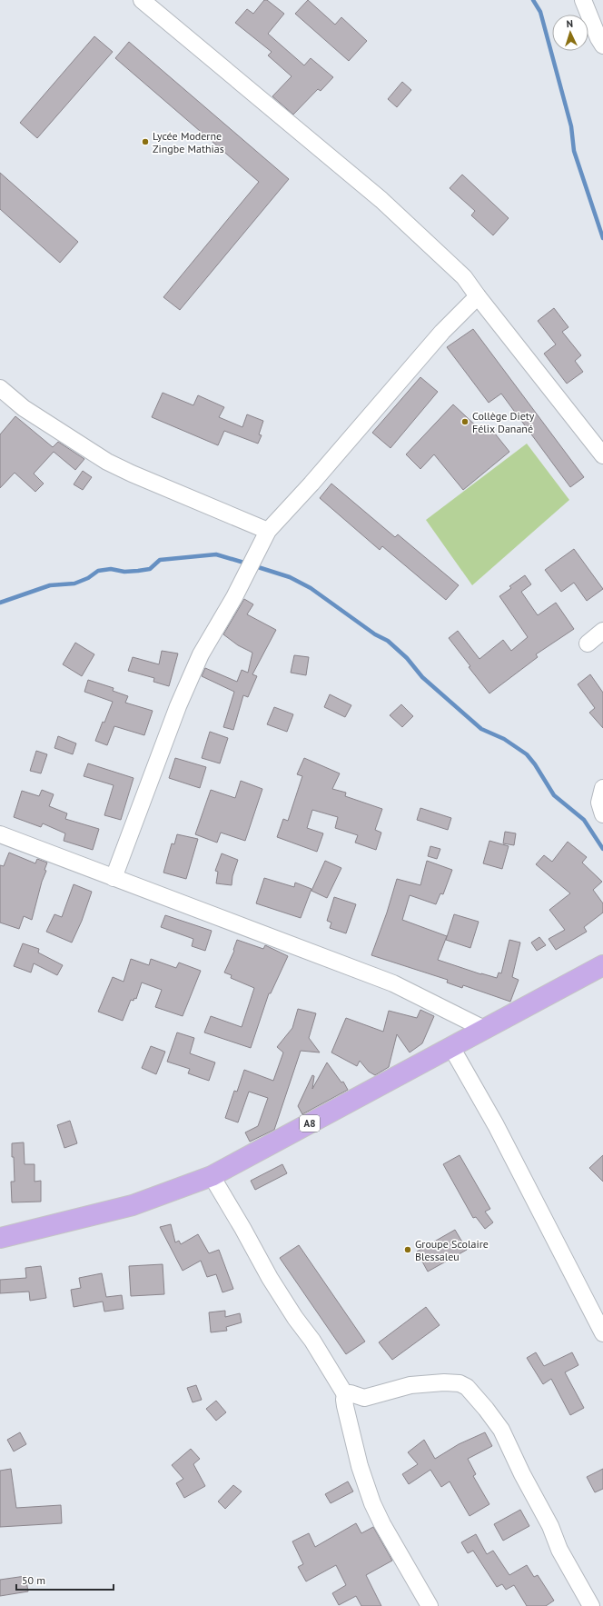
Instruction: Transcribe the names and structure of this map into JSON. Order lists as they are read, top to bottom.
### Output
{
  "streets": {
    "main road": ["A8"]
  },
  "places": ["Lycée Moderne Zingbe Mathias", "Collège Diety Félix Danané", "Groupe Scolaire Blessaleu"],
  "scale_bar": "50 m",
  "north": "top"
}
